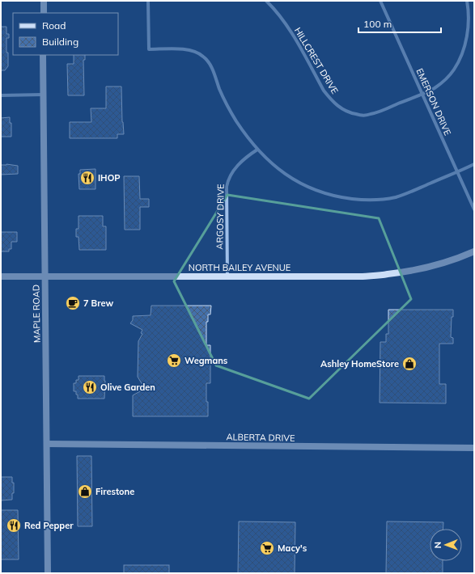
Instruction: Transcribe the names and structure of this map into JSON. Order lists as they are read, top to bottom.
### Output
{
  "streets": {
    "street": [
      "HILLCREST DRIVE",
      "EMERSON DRIVE",
      "ARGOSY DRIVE",
      "NORTH BAILEY AVENUE",
      "MAPLE ROAD",
      "ALBERTA DRIVE"
    ]
  },
  "crossings": [
    ["HILLCREST DRIVE", "EMERSON DRIVE"],
    ["ARGOSY DRIVE", "NORTH BAILEY AVENUE"],
    ["NORTH BAILEY AVENUE", "MAPLE ROAD"],
    ["MAPLE ROAD", "ALBERTA DRIVE"]
  ],
  "places": {
    "restaurant": ["IHOP", "Olive Garden", "Red Pepper"],
    "cafe": ["7 Brew"],
    "supermarket": ["Wegmans", "Macy's"],
    "shop": ["Ashley HomeStore", "Firestone"]
  },
  "legend": ["Road", "Building"],
  "scale_bar": "100 m",
  "north": "left"
}
